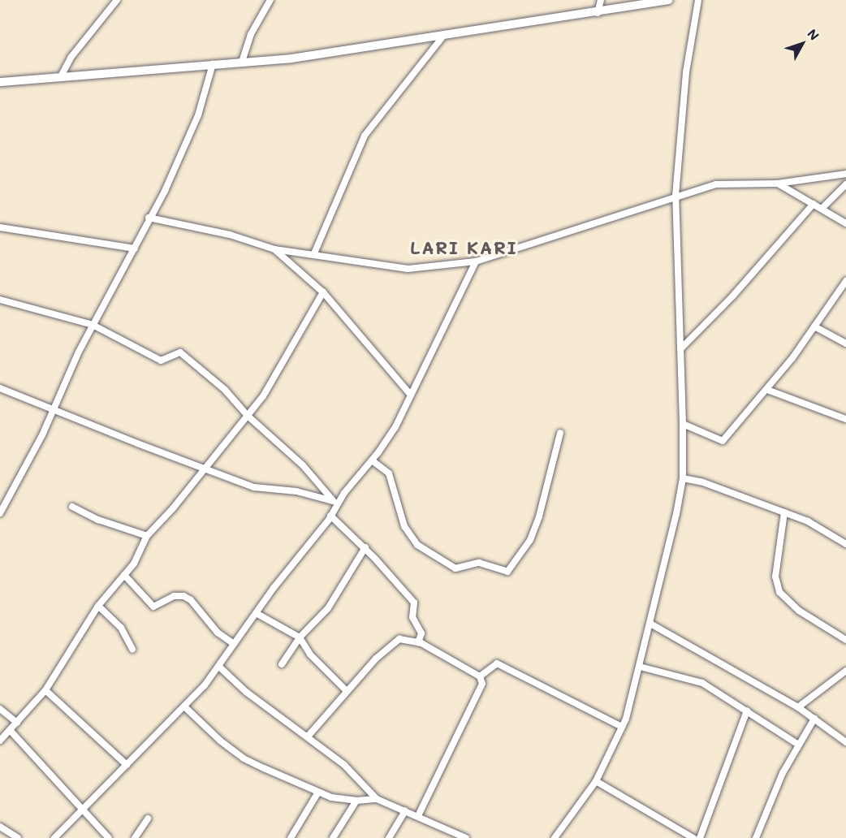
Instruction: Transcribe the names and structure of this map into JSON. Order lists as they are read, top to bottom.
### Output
{
  "districts": ["LARI KARI"],
  "north": "top right"
}
